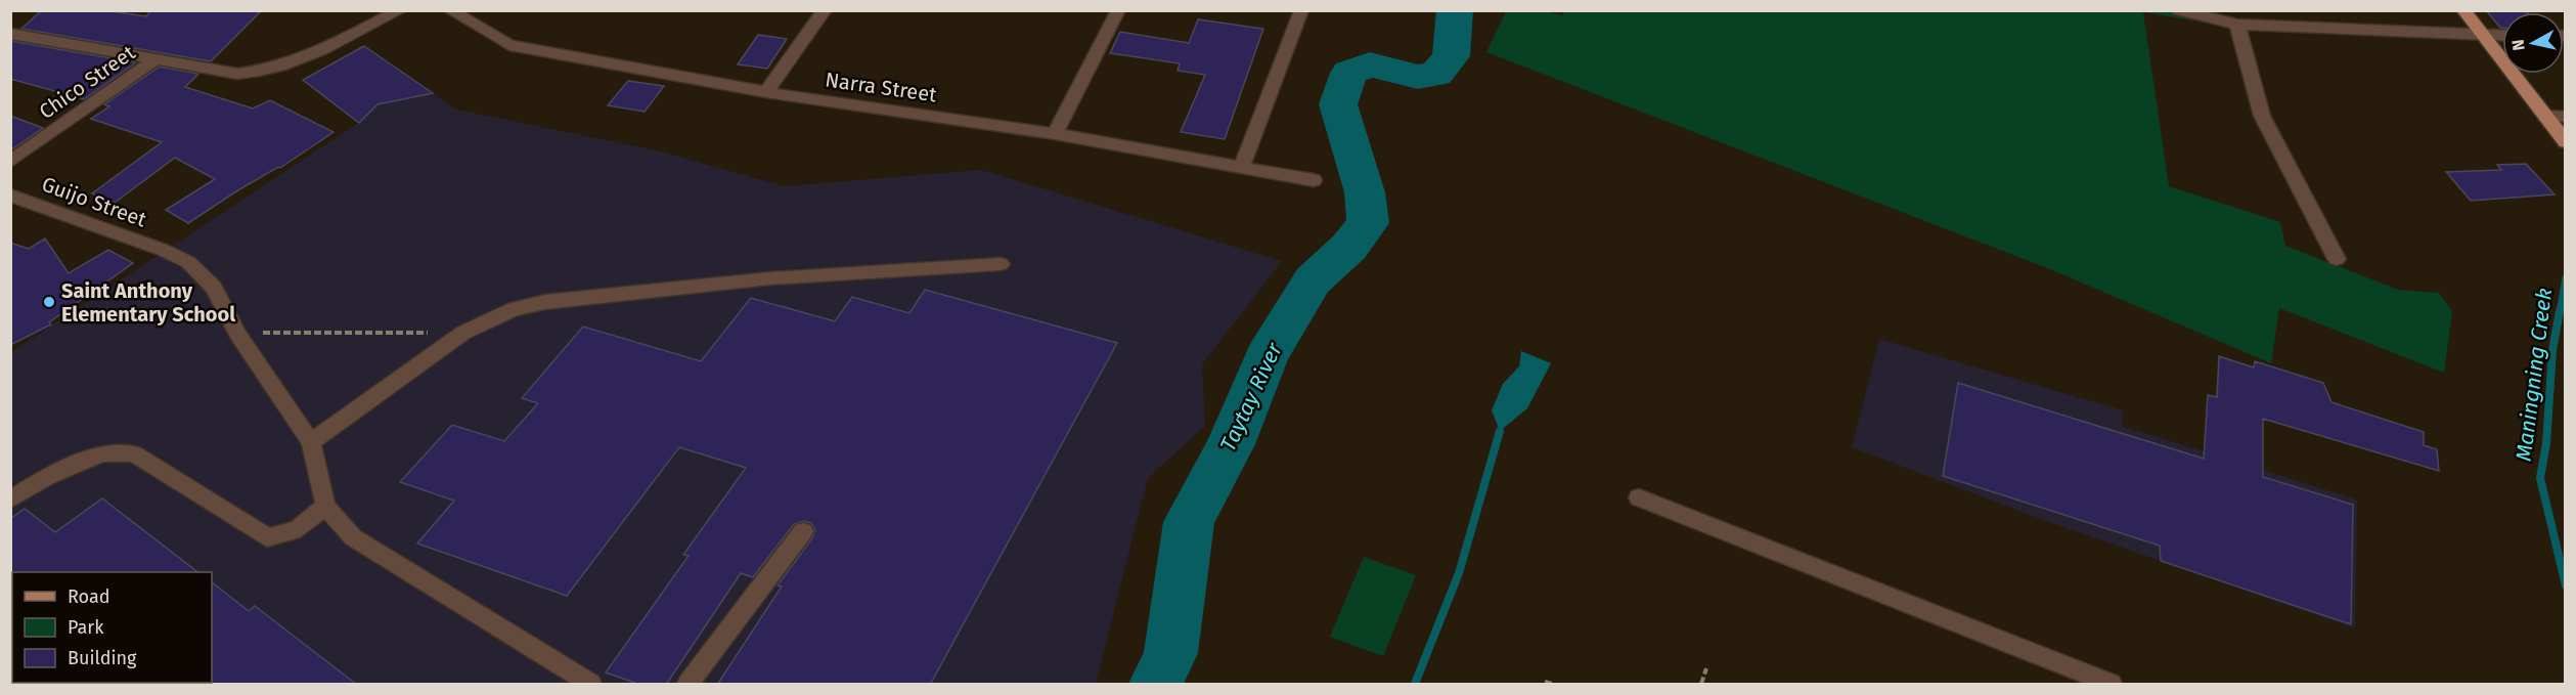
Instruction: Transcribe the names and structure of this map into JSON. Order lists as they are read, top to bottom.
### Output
{
  "streets": {
    "street": ["Chico Street", "Narra Street", "Guijo Street"]
  },
  "water": ["Maningning Creek", "Taytay River"],
  "places": ["Saint Anthony Elementary School"],
  "legend": ["Road", "Park", "Building"],
  "north": "left"
}
